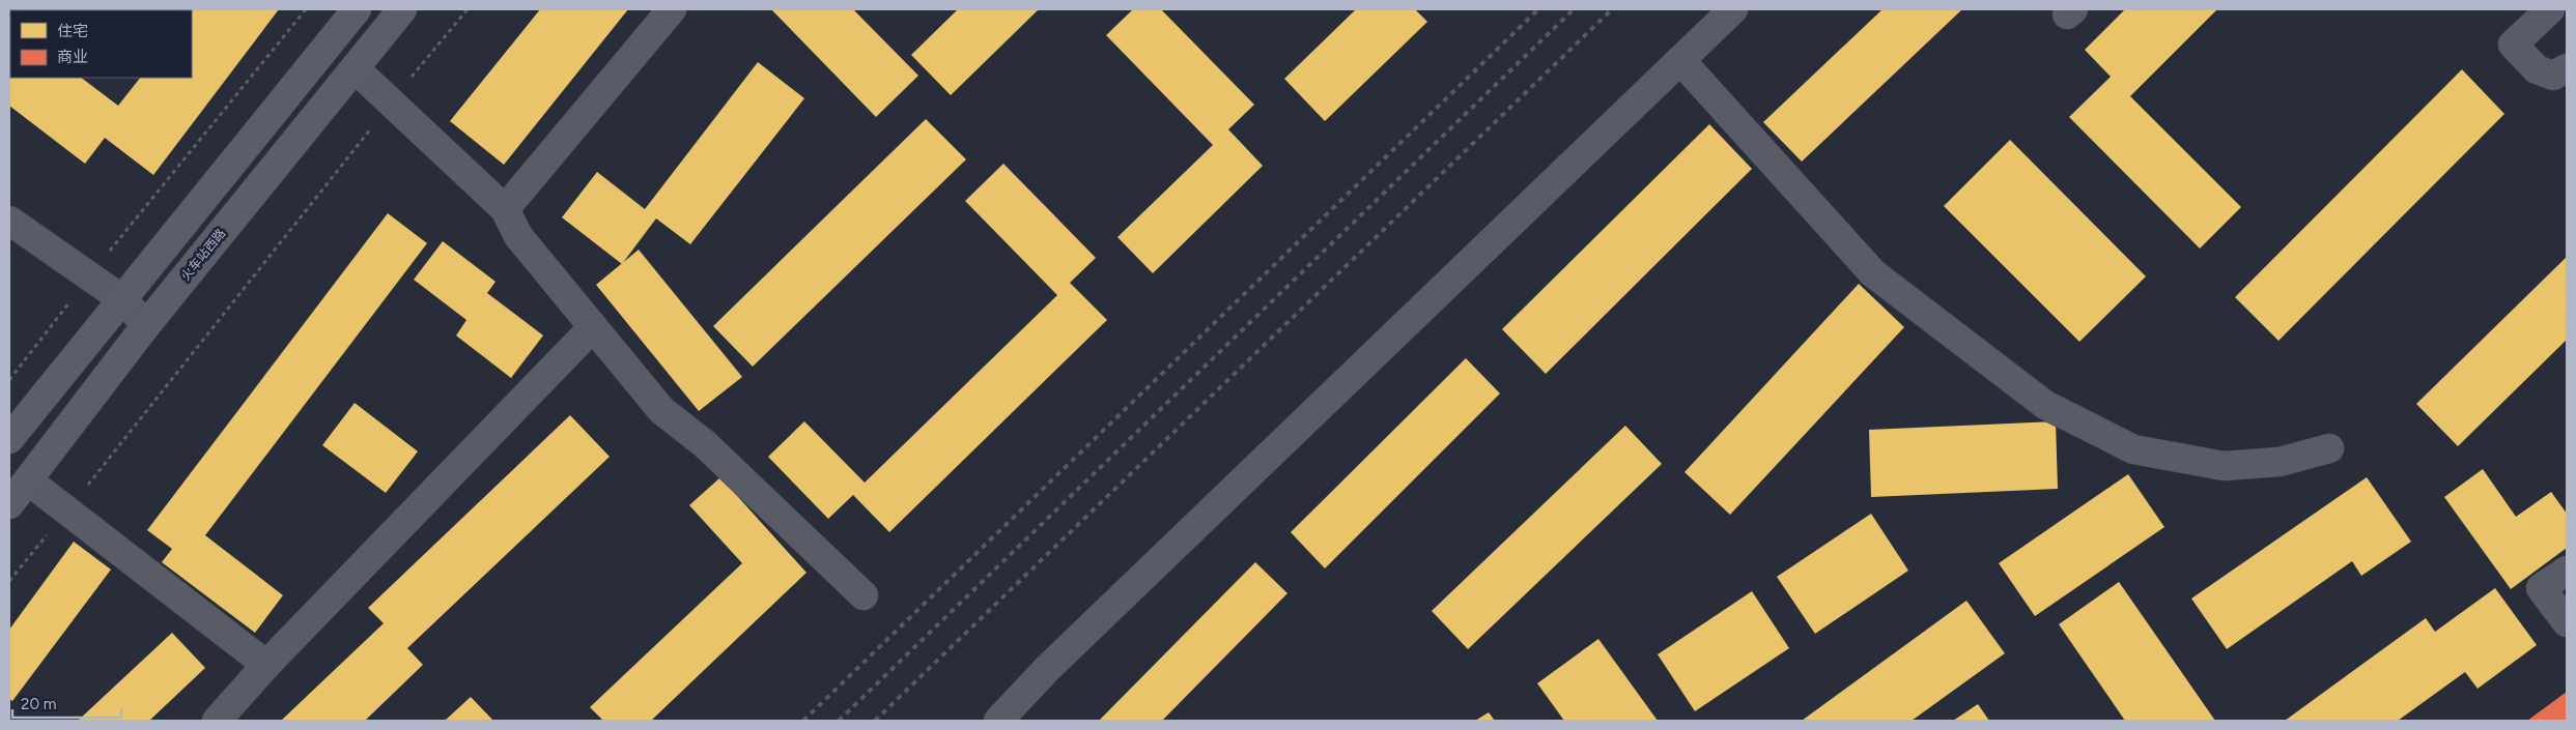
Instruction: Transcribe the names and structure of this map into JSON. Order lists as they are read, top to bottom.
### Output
{
  "streets": {
    "main road": ["火车站西路"]
  },
  "legend": ["住宅", "商业"],
  "scale_bar": "20 m"
}
